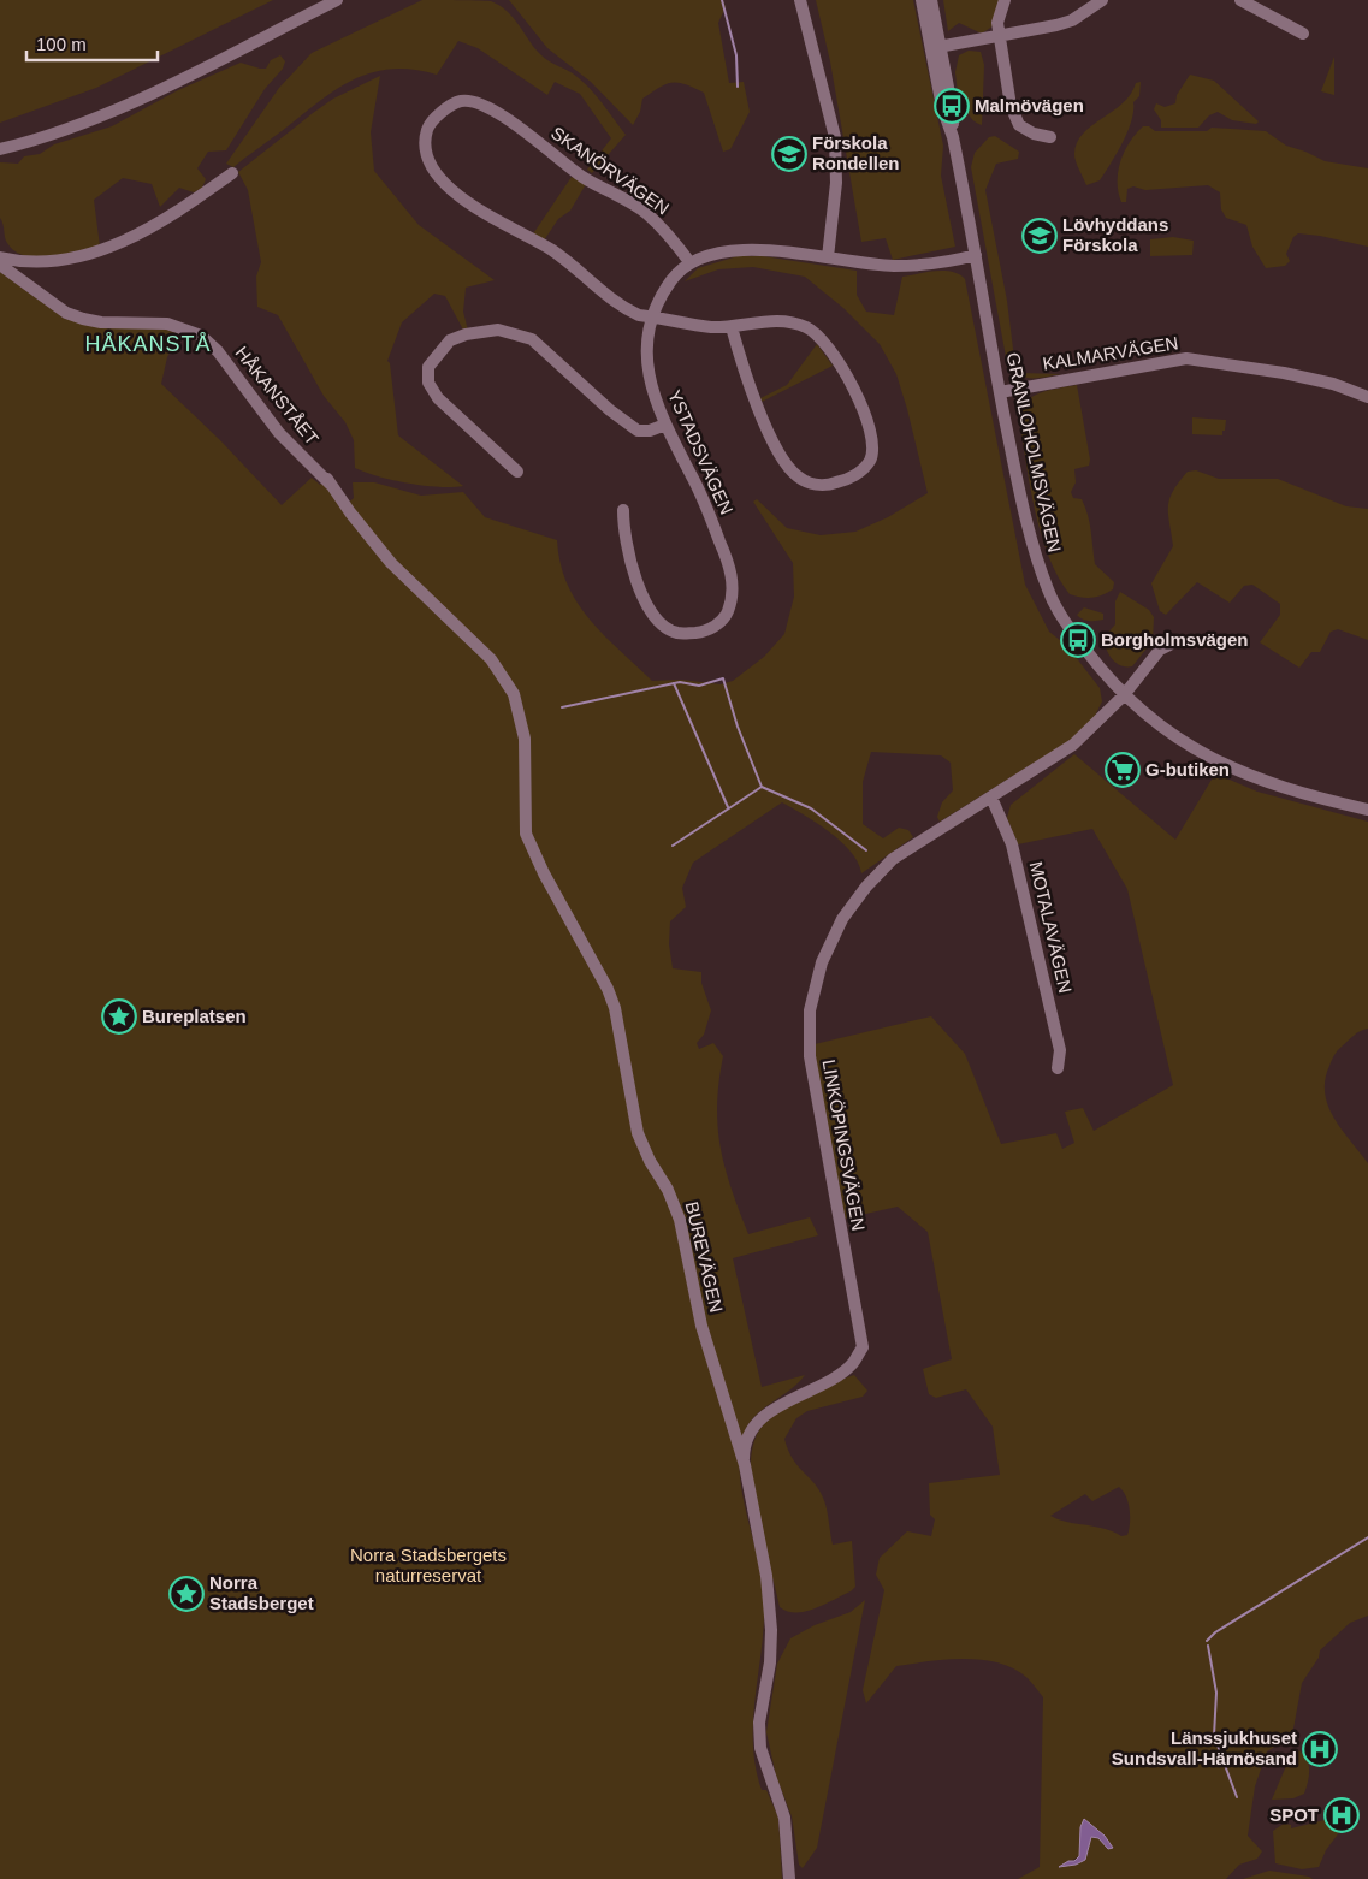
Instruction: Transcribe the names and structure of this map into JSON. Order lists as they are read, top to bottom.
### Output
{
  "streets": {
    "street": [
      "SKANÖRVÄGEN",
      "KALMARVÄGEN",
      "HÅKANSTÅET",
      "YSTADSVÄGEN",
      "GRANLOHOLMSVÄGEN",
      "MOTALAVÄGEN",
      "LINKÖPINGSVÄGEN",
      "BUREVÄGEN"
    ]
  },
  "crossings": [
    ["SKANÖRVÄGEN", "YSTADSVÄGEN"],
    ["KALMARVÄGEN", "GRANLOHOLMSVÄGEN"],
    ["HÅKANSTÅET", "BUREVÄGEN"],
    ["YSTADSVÄGEN", "GRANLOHOLMSVÄGEN"],
    ["GRANLOHOLMSVÄGEN", "LINKÖPINGSVÄGEN"],
    ["MOTALAVÄGEN", "LINKÖPINGSVÄGEN"],
    ["LINKÖPINGSVÄGEN", "BUREVÄGEN"]
  ],
  "districts": ["HÅKANSTÅ"],
  "parks": ["Norra Stadsbergets naturreservat"],
  "places": {
    "bus stop": ["Malmövägen", "Borgholmsvägen"],
    "school or university": ["Förskola Rondellen", "Lövhyddans Förskola"],
    "supermarket": ["G-butiken"],
    "place": ["Bureplatsen", "Norra Stadsberget"],
    "hospital": ["Länssjukhuset Sundsvall-Härnösand", "SPOT"]
  },
  "scale_bar": "100 m"
}
